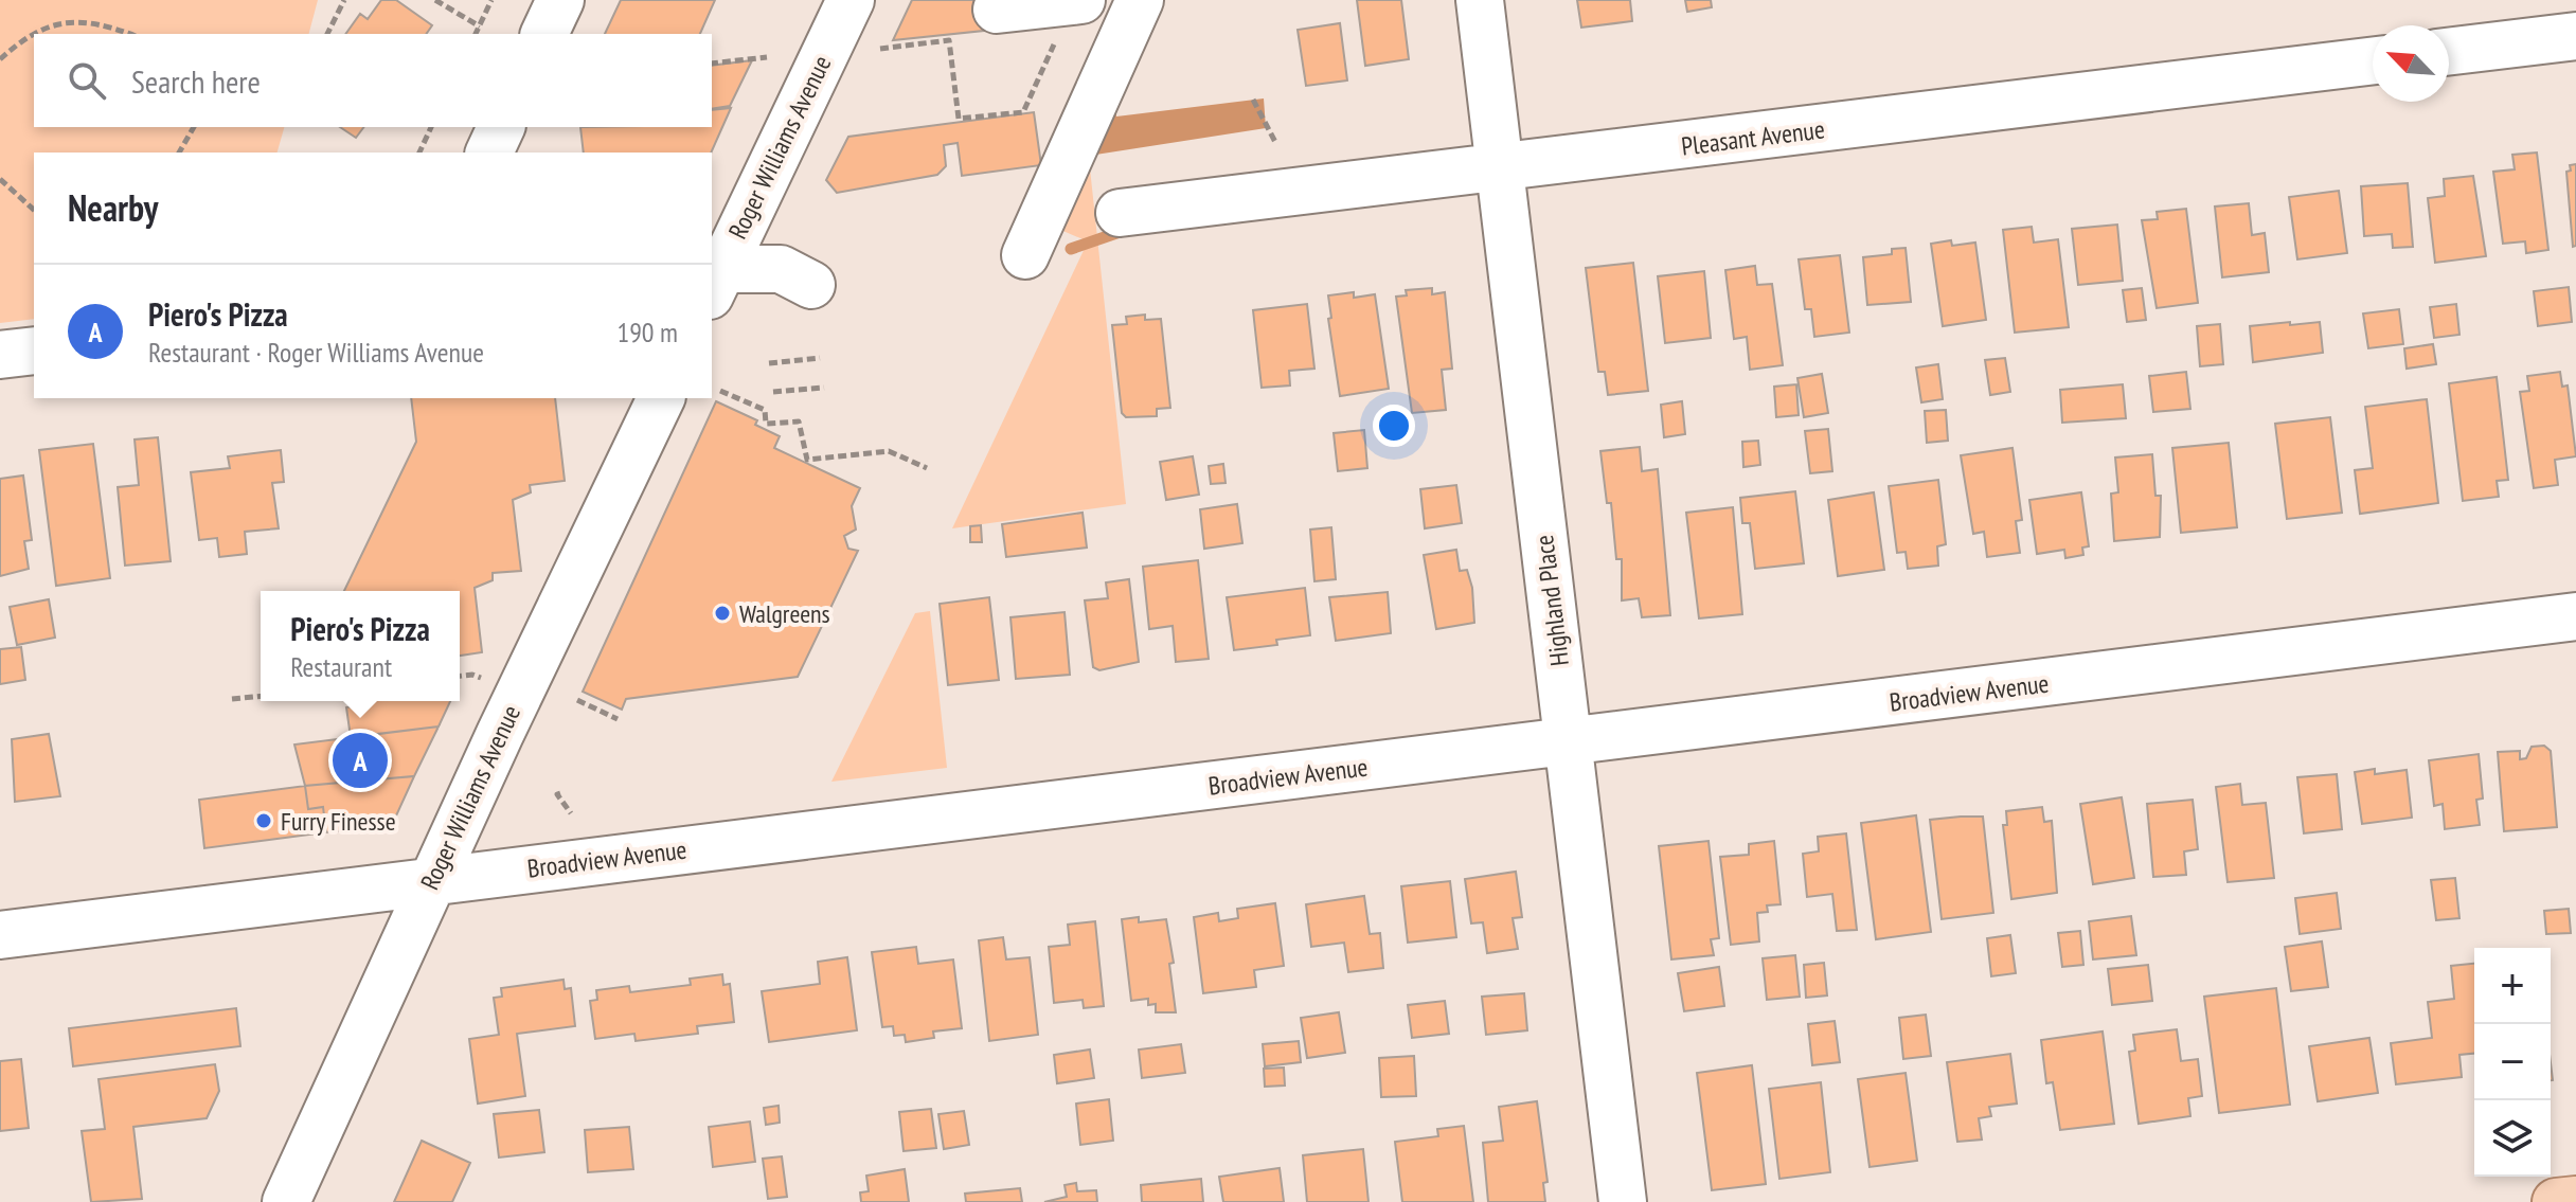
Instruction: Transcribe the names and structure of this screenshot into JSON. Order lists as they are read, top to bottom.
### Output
{
  "streets": {
    "street": [
      "Pleasant Avenue",
      "Roger Williams Avenue",
      "Highland Place",
      "Broadview Avenue"
    ]
  },
  "crossings": [
    ["Pleasant Avenue", "Highland Place"],
    ["Roger Williams Avenue", "Broadview Avenue"],
    ["Highland Place", "Broadview Avenue"]
  ],
  "places": ["Walgreens", "Furry Finesse"],
  "north": "top left",
  "page": {
    "search": "Search here",
    "heading": "Nearby",
    "list": [
      {
        "mark": "A",
        "name": "Piero's Pizza",
        "note": "Restaurant · Roger Williams Avenue",
        "value": "190 m"
      }
    ],
    "popup": ["Piero's Pizza", "Restaurant"],
    "pins": "A",
    "map_buttons": ["+", "−"]
  }
}
